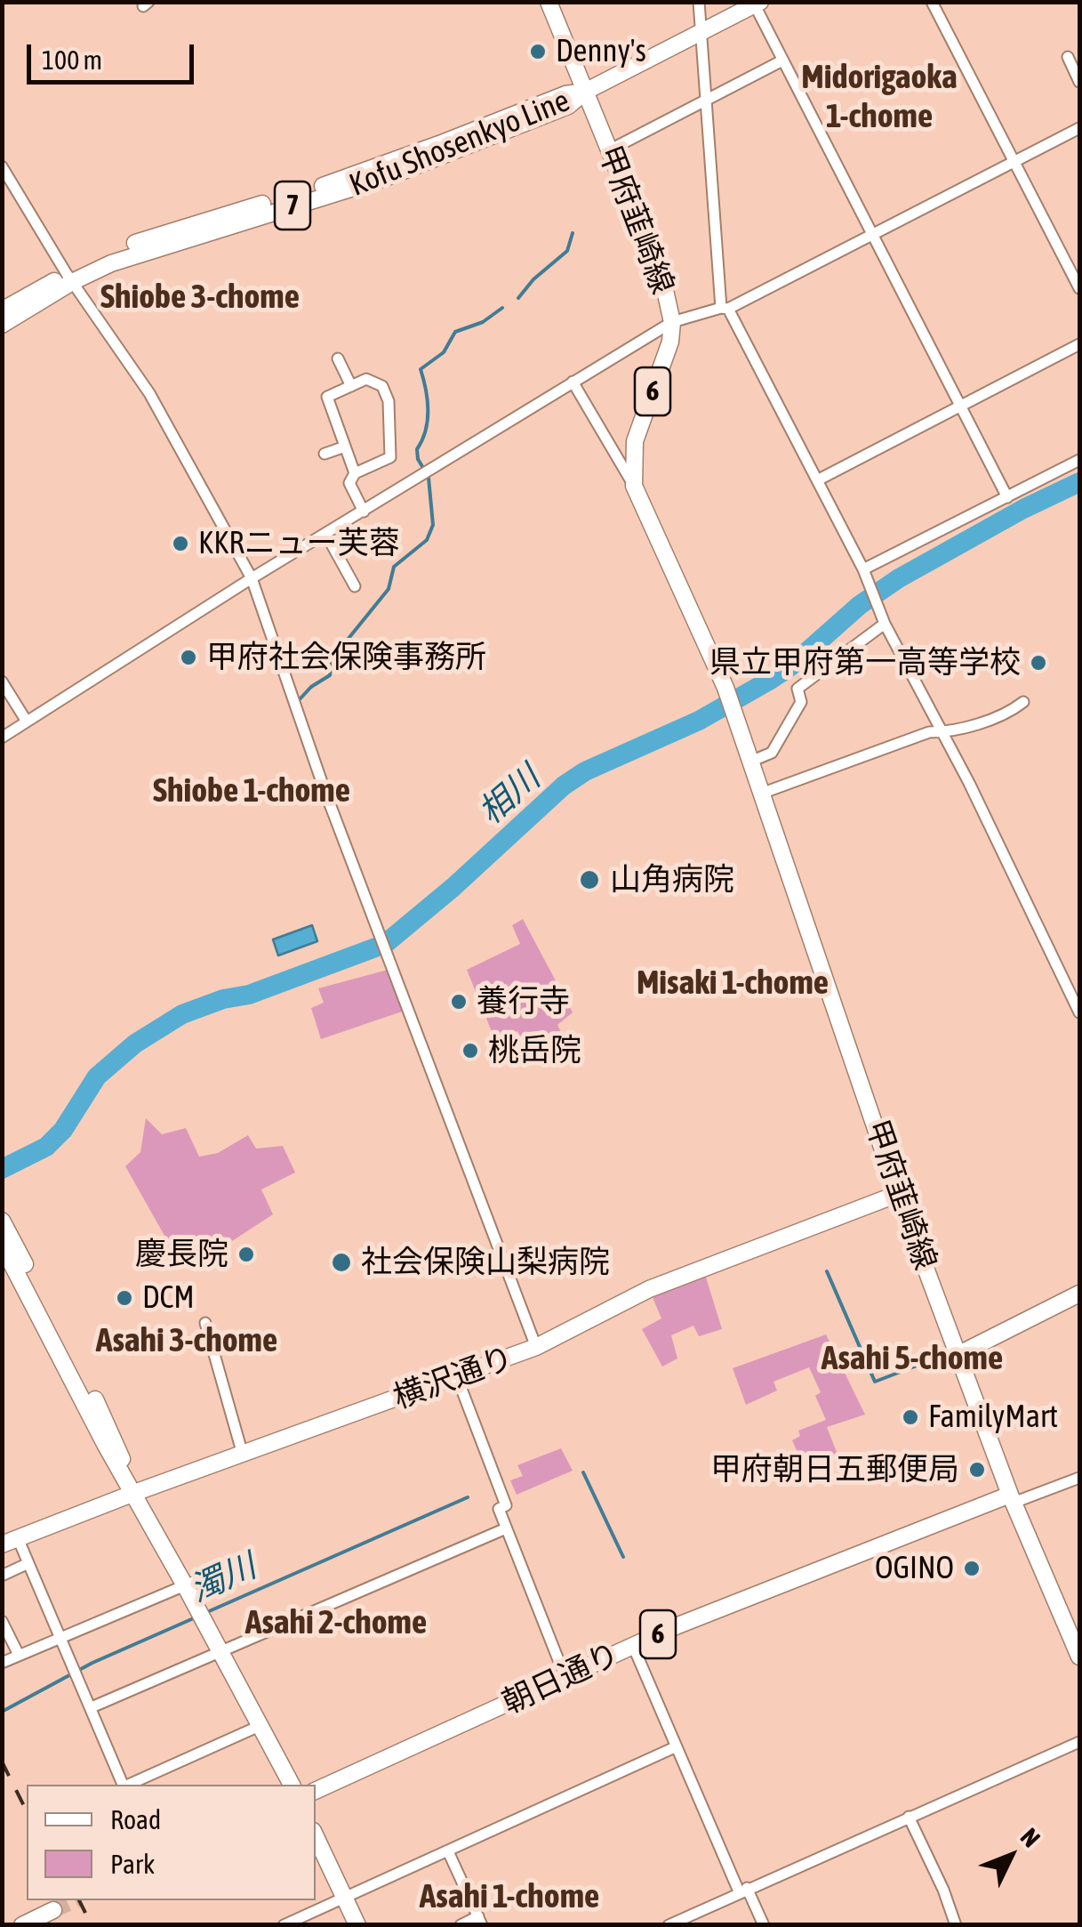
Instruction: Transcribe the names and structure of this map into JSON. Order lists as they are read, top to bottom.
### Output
{
  "streets": {
    "main road": [
      "Kofu Shosenkyo Line",
      "7",
      "甲府韮崎線",
      "6",
      "横沢通り",
      "朝日通り"
    ]
  },
  "crossings": [
    ["Kofu Shosenkyo Line", "甲府韮崎線"],
    ["甲府韮崎線", "横沢通り"],
    ["甲府韮崎線", "朝日通り"]
  ],
  "districts": [
    "Midorigaoka 1-chome",
    "Shiobe 3-chome",
    "Shiobe 1-chome",
    "Misaki 1-chome",
    "Asahi 3-chome",
    "Asahi 5-chome",
    "Asahi 2-chome",
    "Asahi 1-chome"
  ],
  "water": ["相川", "濁川"],
  "places": [
    "Denny's",
    "KKRニュー芙蓉",
    "甲府社会保険事務所",
    "県立甲府第一高等学校",
    "山角病院",
    "養行寺",
    "桃岳院",
    "慶長院",
    "社会保険山梨病院",
    "DCM",
    "FamilyMart",
    "甲府朝日五郵便局",
    "OGINO"
  ],
  "legend": ["Road", "Park"],
  "scale_bar": "100 m",
  "north": "top right"
}
